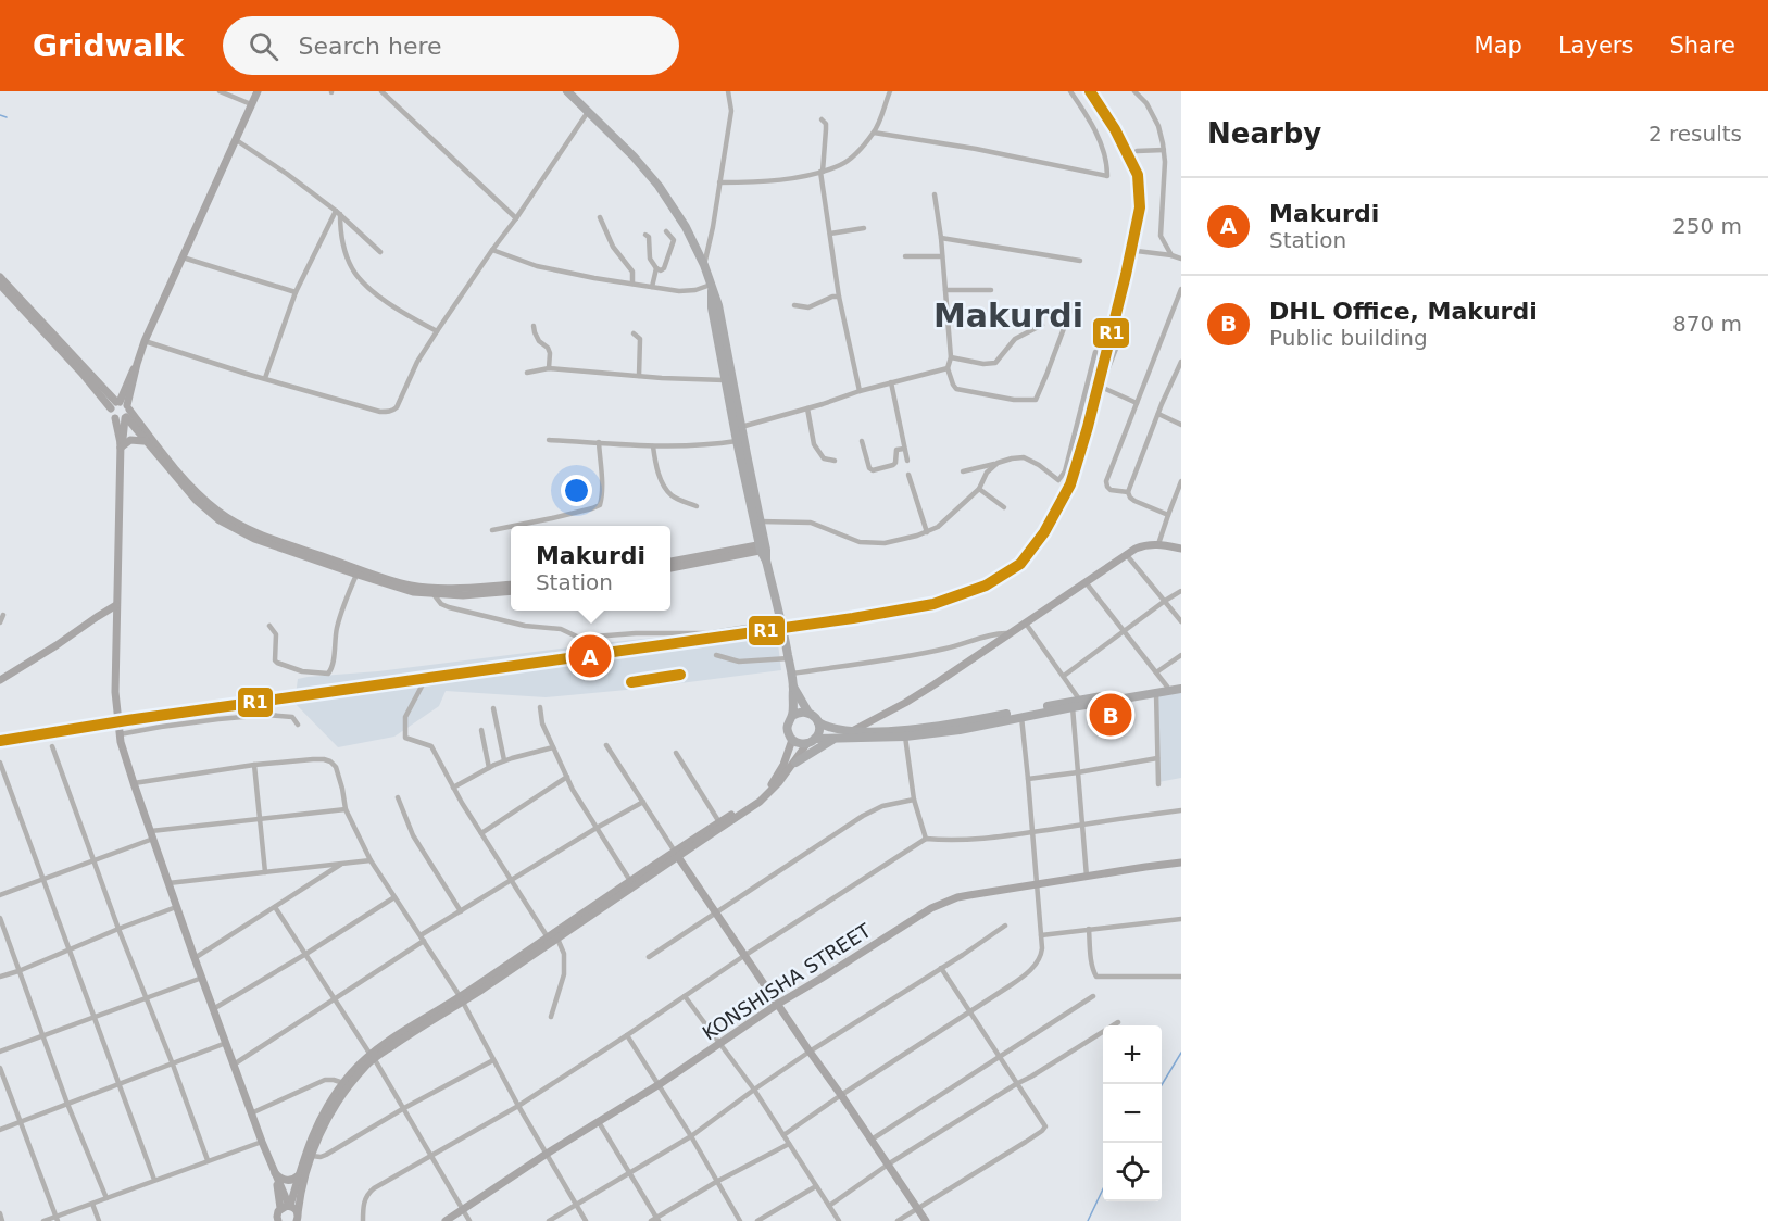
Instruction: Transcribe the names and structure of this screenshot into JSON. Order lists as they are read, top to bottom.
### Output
{
  "streets": {
    "street": ["KONSHISHA STREET"]
  },
  "districts": ["Makurdi"],
  "lines": ["transit line R1"],
  "page": {
    "header": "Gridwalk",
    "search": "Search here",
    "nav": ["Map", "Layers", "Share"],
    "heading": ["Nearby", "2 results"],
    "list": [
      {
        "mark": "A",
        "name": "Makurdi",
        "note": "Station",
        "value": "250 m"
      },
      {
        "mark": "B",
        "name": "DHL Office, Makurdi",
        "note": "Public building",
        "value": "870 m"
      }
    ],
    "popup": ["Makurdi", "Station"],
    "pins": ["A", "B"],
    "map_buttons": ["+", "−"]
  }
}
